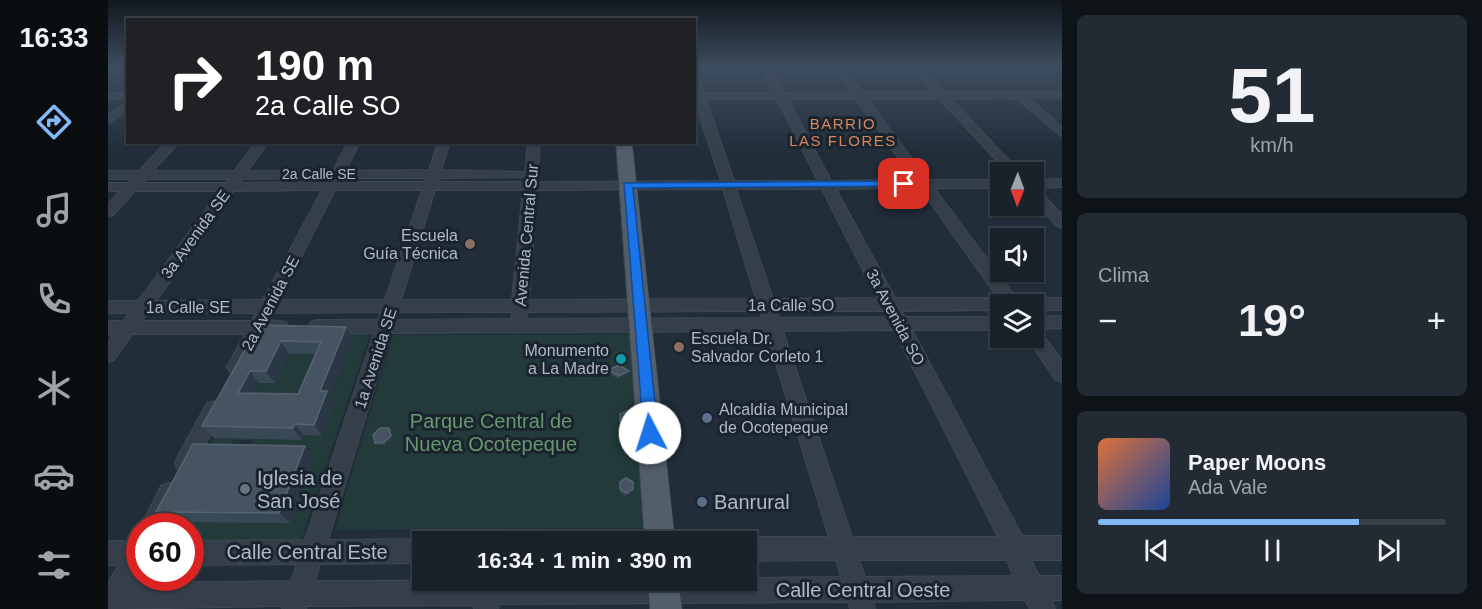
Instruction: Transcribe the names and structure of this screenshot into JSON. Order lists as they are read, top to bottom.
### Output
{
  "streets": {
    "street": [
      "2a Calle SE",
      "3a Avenida SE",
      "Avenida Central Sur",
      "2a Avenida SE",
      "1a Calle SO",
      "1a Calle SE",
      "3a Avenida SO",
      "1a Avenida SE",
      "Calle Central Este",
      "Calle Central Oeste"
    ]
  },
  "crossings": [
    ["2a Calle SE", "3a Avenida SE"],
    ["2a Calle SE", "Avenida Central Sur"],
    ["2a Calle SE", "2a Avenida SE"],
    ["2a Calle SE", "3a Avenida SO"],
    ["2a Calle SE", "1a Avenida SE"],
    ["3a Avenida SE", "1a Calle SE"],
    ["Avenida Central Sur", "1a Calle SO"],
    ["Avenida Central Sur", "1a Calle SE"],
    ["2a Avenida SE", "1a Calle SE"],
    ["1a Calle SO", "1a Calle SE"],
    ["1a Calle SO", "3a Avenida SO"],
    ["1a Calle SE", "1a Avenida SE"],
    ["3a Avenida SO", "Calle Central Oeste"],
    ["1a Avenida SE", "Calle Central Este"],
    ["Calle Central Este", "Calle Central Oeste"]
  ],
  "districts": ["BARRIO LAS FLORES"],
  "parks": ["Parque Central de Nueva Ocotepeque"],
  "places": [
    "Escuela Guía Técnica",
    "Escuela Dr. Salvador Corleto 1",
    "Monumento a La Madre",
    "Alcaldía Municipal de Ocotepeque",
    "Iglesia de San José",
    "Banrural"
  ],
  "north": "bottom",
  "page": {
    "tabs": "16:33",
    "tile": [
      ["51", "km/h"],
      "Clima"
    ],
    "turn": ["190 m", "2a Calle SO"],
    "heat": ["−", "19°", "+"],
    "song": ["Paper Moons", "Ada Vale"],
    "limit": "60",
    "trip": "16:34 · 1 min · 390 m"
  }
}
